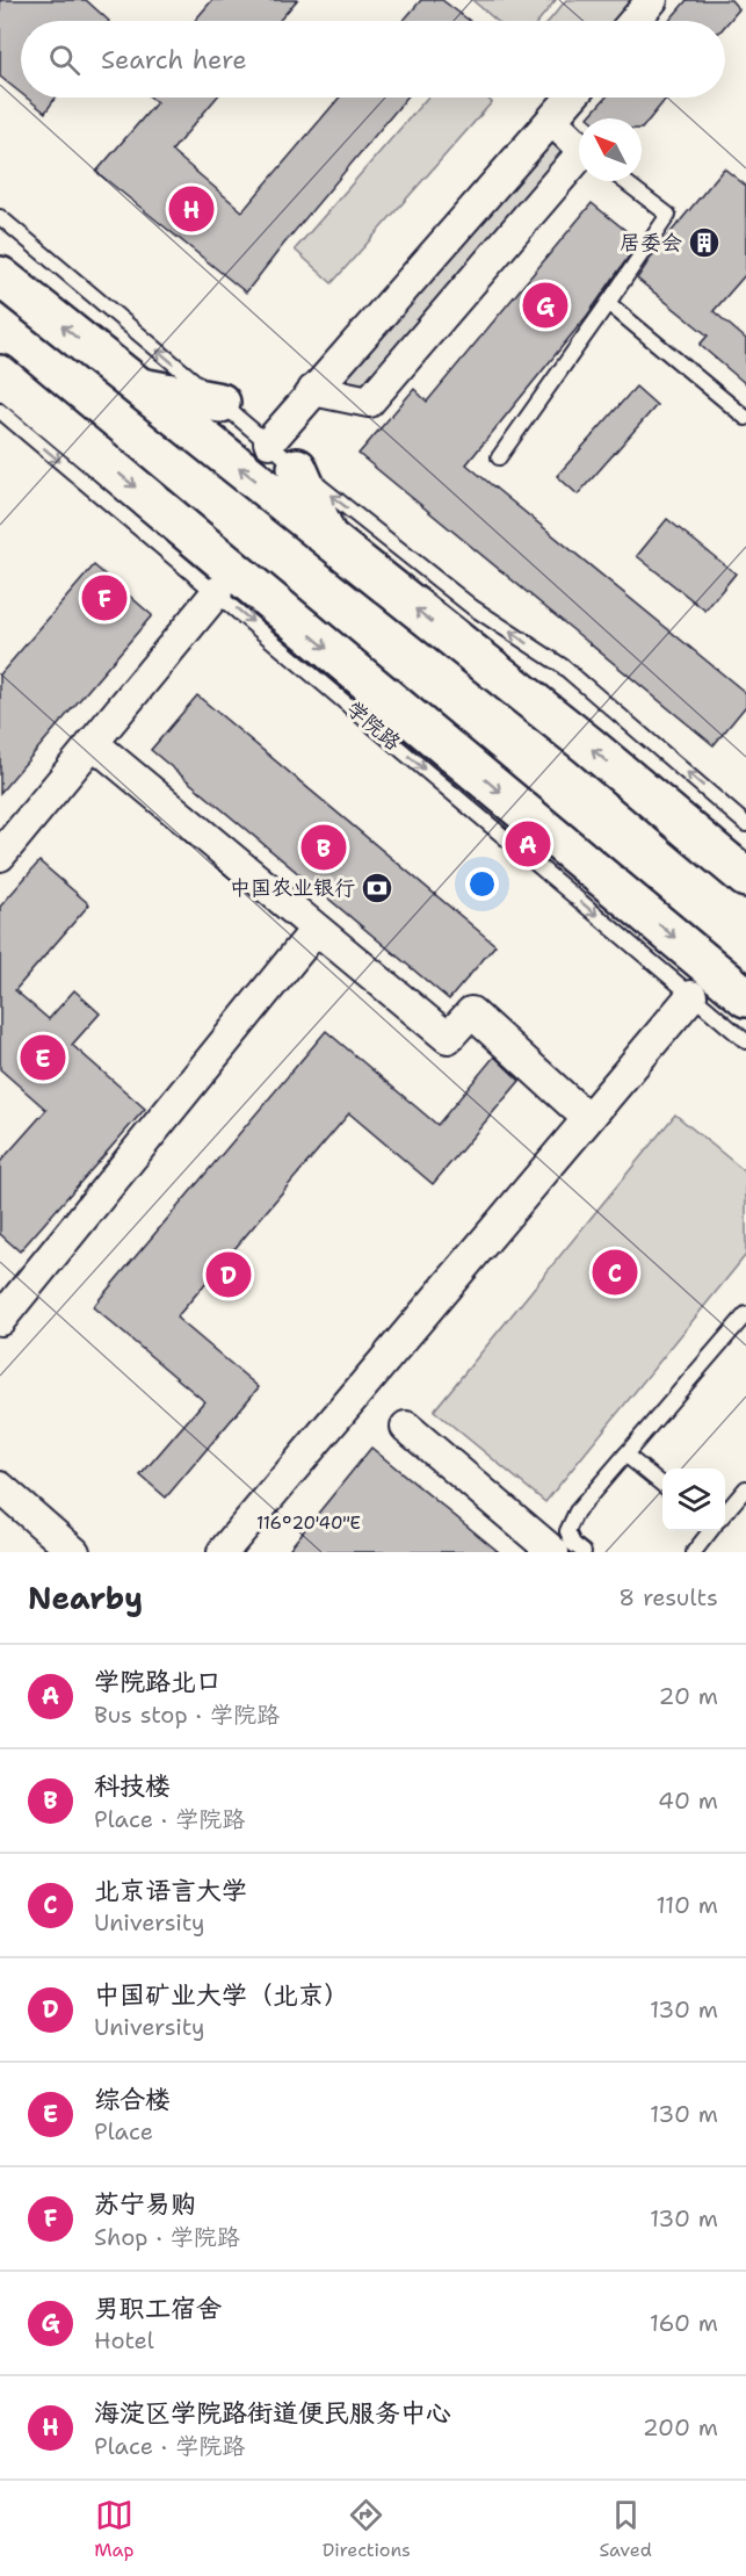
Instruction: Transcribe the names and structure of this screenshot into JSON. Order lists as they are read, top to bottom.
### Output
{
  "streets": {
    "main road": ["学院路"]
  },
  "places": {
    "building": ["居委会"],
    "bank": ["中国农业银行"]
  },
  "north": "top left",
  "page": {
    "search": "Search here",
    "pins": [
      "H",
      "G",
      "F",
      "A",
      "B",
      "E",
      "C",
      "D"
    ],
    "heading": ["Nearby", "8 results"],
    "list": [
      {
        "mark": "A",
        "name": "学院路北口",
        "note": "Bus stop · 学院路",
        "value": "20 m"
      },
      {
        "mark": "B",
        "name": "科技楼",
        "note": "Place · 学院路",
        "value": "40 m"
      },
      {
        "mark": "C",
        "name": "北京语言大学",
        "note": "University",
        "value": "110 m"
      },
      {
        "mark": "D",
        "name": "中国矿业大学（北京）",
        "note": "University",
        "value": "130 m"
      },
      {
        "mark": "E",
        "name": "综合楼",
        "note": "Place",
        "value": "130 m"
      },
      {
        "mark": "F",
        "name": "苏宁易购",
        "note": "Shop · 学院路",
        "value": "130 m"
      },
      {
        "mark": "G",
        "name": "男职工宿舍",
        "note": "Hotel",
        "value": "160 m"
      },
      {
        "mark": "H",
        "name": "海淀区学院路街道便民服务中心",
        "note": "Place · 学院路",
        "value": "200 m"
      }
    ],
    "nav": ["Map", "Directions", "Saved"]
  },
  "coordinates": ["116°20'40\"E"]
}
